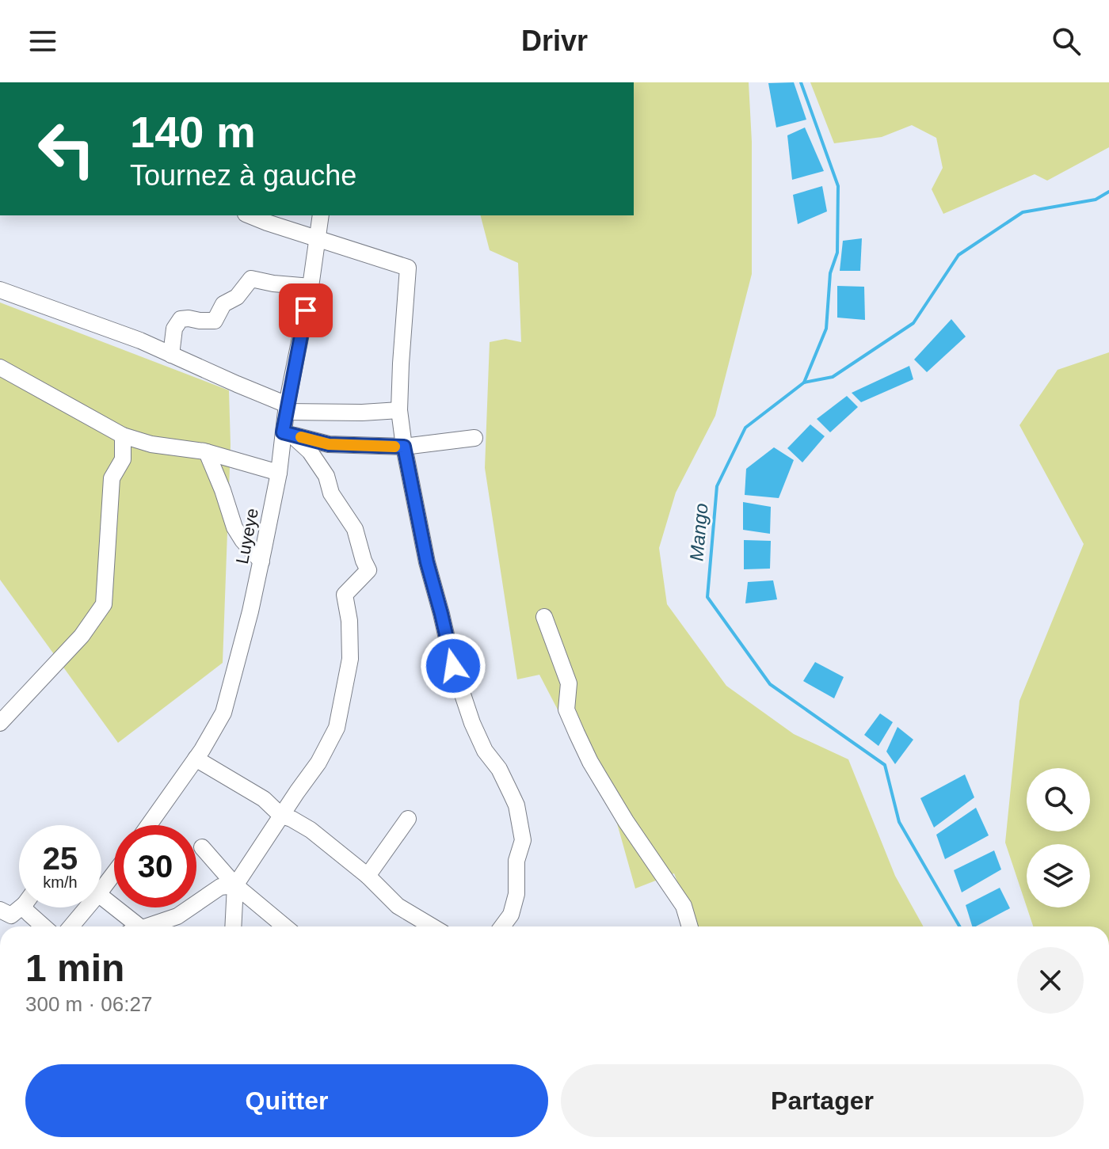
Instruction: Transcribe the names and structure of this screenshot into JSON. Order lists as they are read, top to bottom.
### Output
{
  "streets": {
    "street": ["Luyeye"]
  },
  "water": ["Mango"],
  "page": {
    "header": "Drivr",
    "turn": ["140 m", "Tournez à gauche"],
    "speed": "25 km/h",
    "limit": "30",
    "heading": ["1 min", "300 m · 06:27"],
    "buttons": ["Quitter", "Partager"]
  }
}
